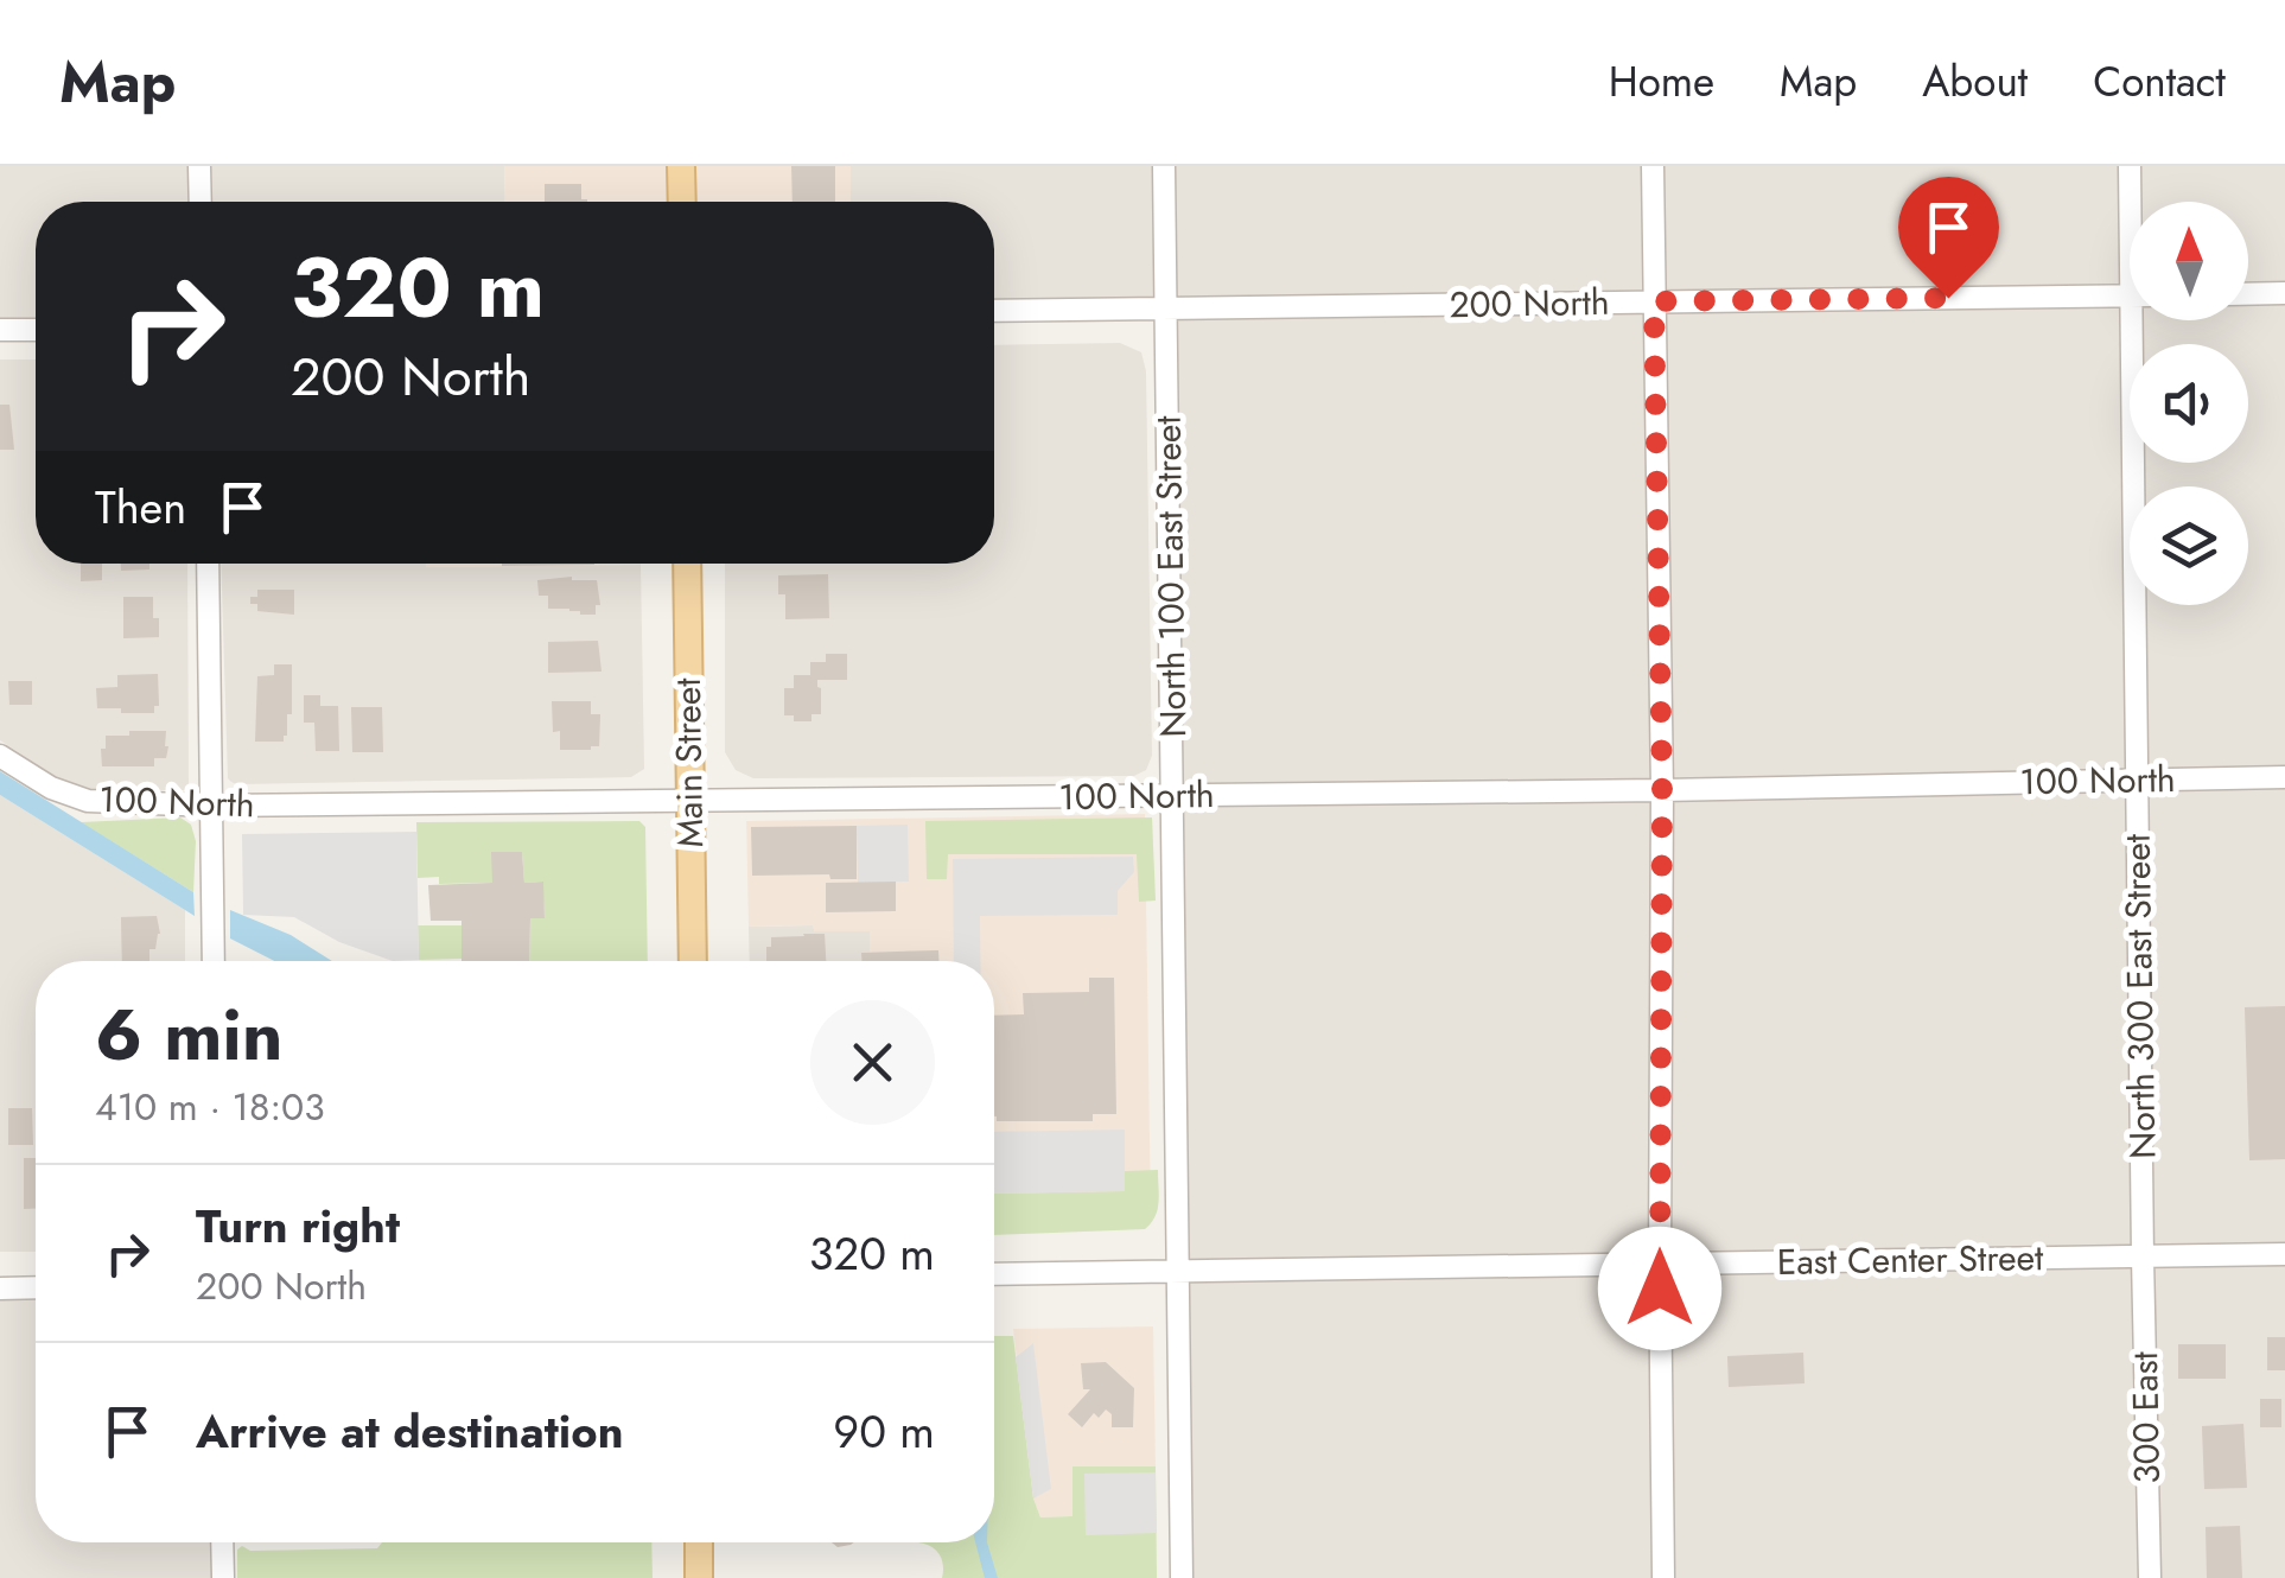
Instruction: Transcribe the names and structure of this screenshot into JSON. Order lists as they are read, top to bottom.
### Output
{
  "streets": {
    "main road": ["Main Street"],
    "street": [
      "200 North",
      "North 100 East Street",
      "100 North",
      "North 300 East Street",
      "East Center Street",
      "300 East"
    ]
  },
  "crossings": [
    ["200 North", "North 100 East Street"],
    ["North 100 East Street", "100 North"],
    ["North 100 East Street", "East Center Street"],
    ["Main Street", "100 North"],
    ["100 North", "North 300 East Street"],
    ["North 300 East Street", "East Center Street"],
    ["North 300 East Street", "300 East"],
    ["East Center Street", "300 East"]
  ],
  "north": "top",
  "page": {
    "header": "Map",
    "nav": [
      "Home",
      "Map",
      "About",
      "Contact"
    ],
    "turn": ["320 m", "200 North"],
    "then": "Then",
    "heading": ["6 min", "410 m · 18:03"],
    "list": [
      {
        "name": "Turn right",
        "note": "200 North",
        "value": "320 m"
      },
      {
        "name": "Arrive at destination",
        "value": "90 m"
      }
    ]
  }
}
